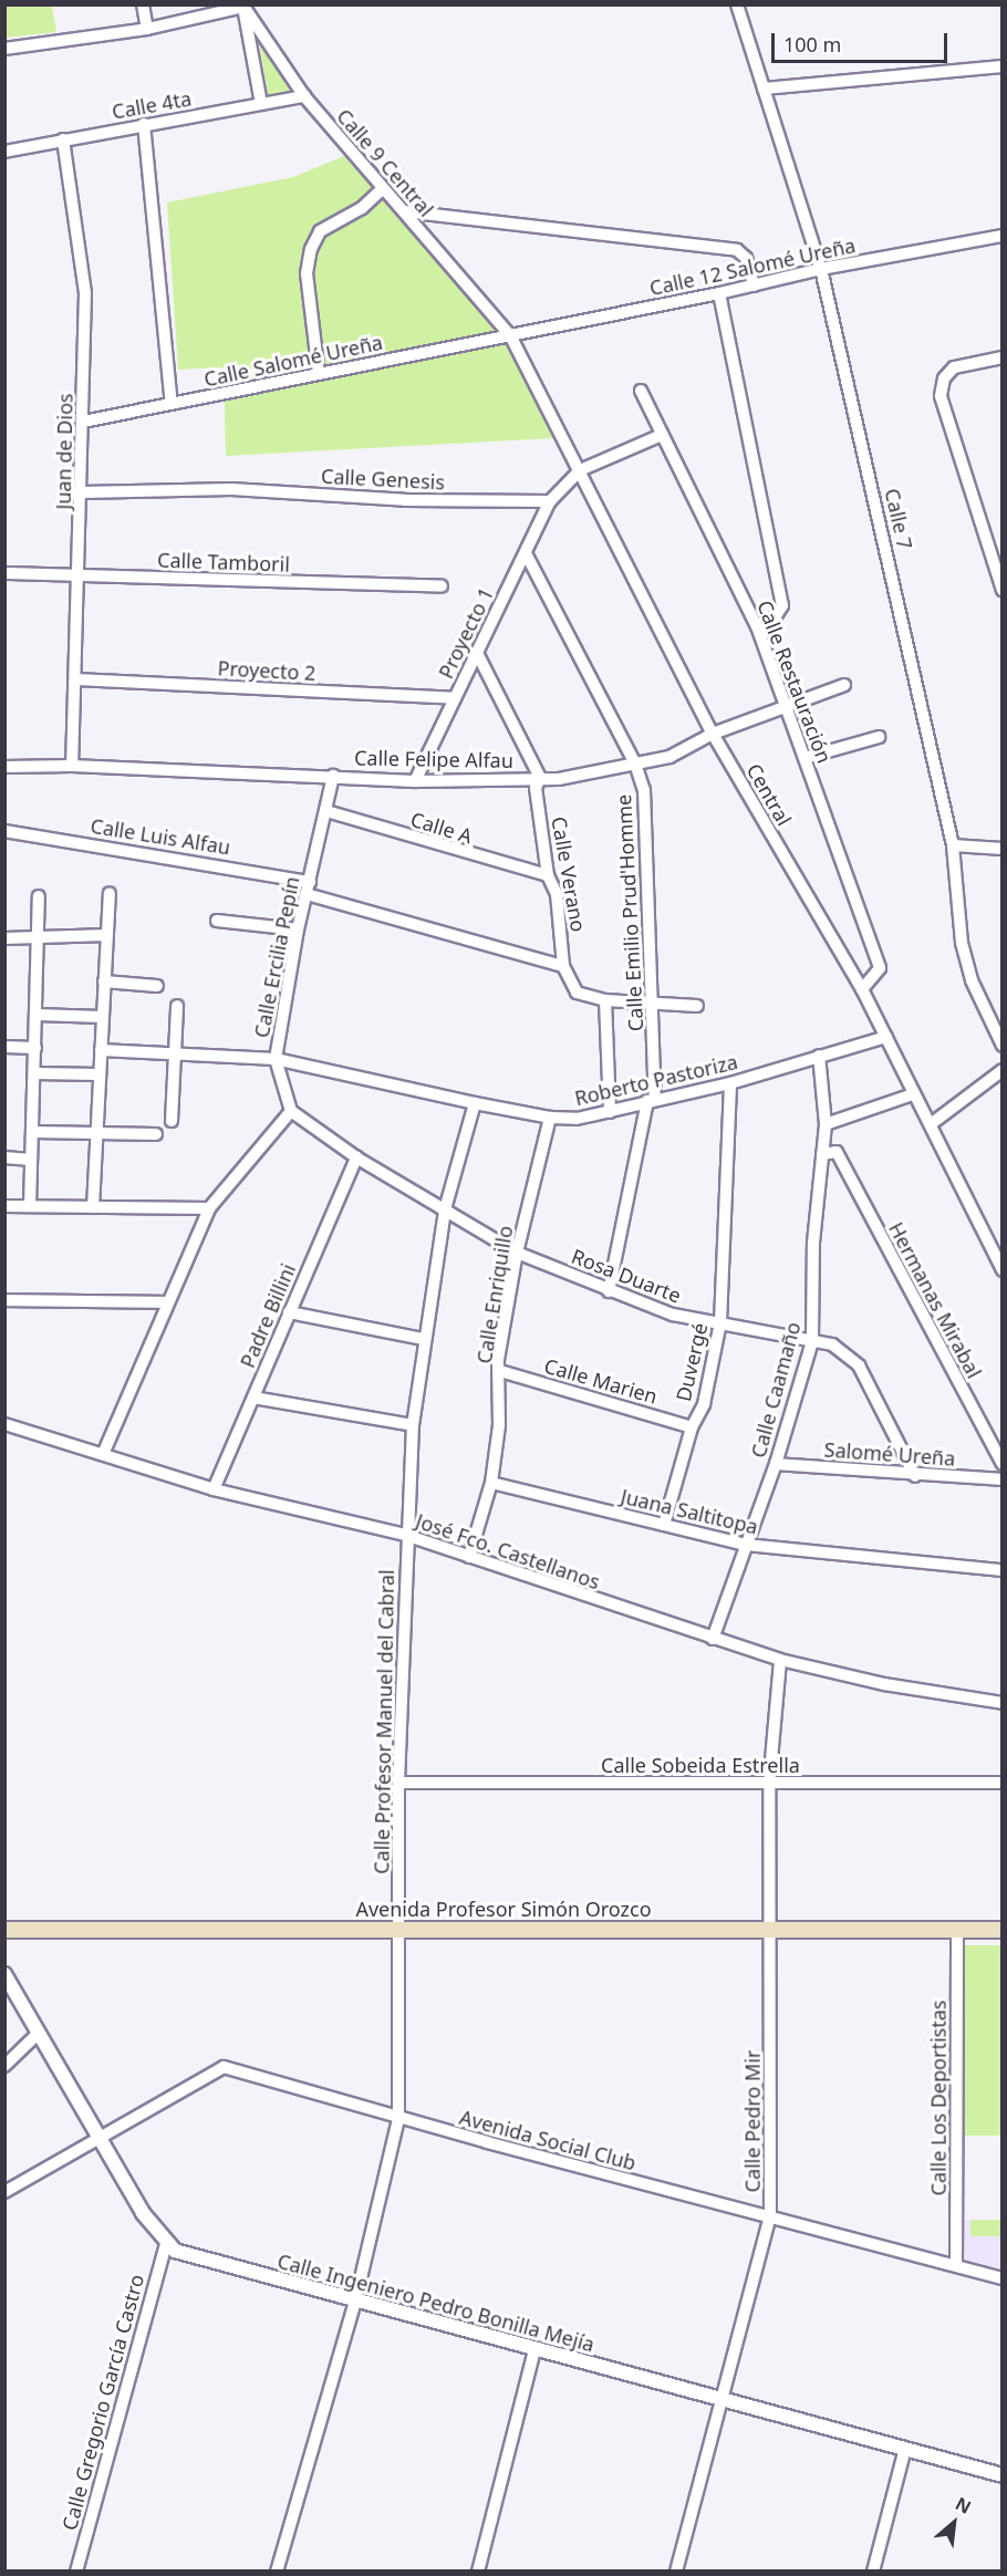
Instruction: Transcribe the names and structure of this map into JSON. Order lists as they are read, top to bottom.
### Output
{
  "streets": {
    "main road": ["Avenida Profesor Simón Orozco"],
    "street": [
      "Calle 4ta",
      "Calle 9 Central",
      "Calle 12 Salomé Ureña",
      "Calle Salomé Ureña",
      "Juan de Dios",
      "Calle Genesis",
      "Calle 7",
      "Calle Tamboril",
      "Proyecto 1",
      "Proyecto 2",
      "Calle Restauración",
      "Calle Felipe Alfau",
      "Central",
      "Calle A",
      "Calle Luis Alfau",
      "Calle Verano",
      "Calle Emilio Prud'Homme",
      "Calle Ercilia Pepín",
      "Roberto Pastoriza",
      "Rosa Duarte",
      "Calle Enriquillo",
      "Hermanas Mirabal",
      "Padre Billini",
      "Duvergé",
      "Calle Marien",
      "Calle Caamaño",
      "Salomé Ureña",
      "Juana Saltitopa",
      "José Fco. Castellanos",
      "Calle Profesor Manuel del Cabral",
      "Calle Sobeida Estrella",
      "Calle Los Deportistas",
      "Calle Pedro Mir",
      "Avenida Social Club",
      "Calle Ingeniero Pedro Bonilla Mejía",
      "Calle Gregorio García Castro"
    ]
  },
  "crossings": [
    ["Calle 4ta", "Calle 9 Central"],
    ["Calle 4ta", "Juan de Dios"],
    ["Calle 9 Central", "Calle 12 Salomé Ureña"],
    ["Calle 9 Central", "Calle Salomé Ureña"],
    ["Calle 9 Central", "Central"],
    ["Calle 12 Salomé Ureña", "Calle Salomé Ureña"],
    ["Calle 12 Salomé Ureña", "Calle 7"],
    ["Calle 12 Salomé Ureña", "Central"],
    ["Calle Salomé Ureña", "Juan de Dios"],
    ["Calle Salomé Ureña", "Central"],
    ["Juan de Dios", "Calle Genesis"],
    ["Juan de Dios", "Calle Tamboril"],
    ["Juan de Dios", "Proyecto 2"],
    ["Juan de Dios", "Calle Felipe Alfau"],
    ["Calle Genesis", "Proyecto 1"],
    ["Proyecto 1", "Proyecto 2"],
    ["Proyecto 1", "Calle Felipe Alfau"],
    ["Proyecto 1", "Calle Verano"],
    ["Proyecto 1", "Calle Emilio Prud'Homme"],
    ["Calle Restauración", "Calle Felipe Alfau"],
    ["Calle Restauración", "Central"],
    ["Calle Felipe Alfau", "Central"],
    ["Calle Felipe Alfau", "Calle Verano"],
    ["Calle Felipe Alfau", "Calle Emilio Prud'Homme"],
    ["Calle Felipe Alfau", "Calle Ercilia Pepín"],
    ["Central", "Roberto Pastoriza"],
    ["Calle A", "Calle Verano"],
    ["Calle A", "Calle Ercilia Pepín"],
    ["Calle Luis Alfau", "Calle Ercilia Pepín"],
    ["Calle Verano", "Calle Emilio Prud'Homme"],
    ["Calle Emilio Prud'Homme", "Roberto Pastoriza"],
    ["Calle Emilio Prud'Homme", "Rosa Duarte"],
    ["Calle Ercilia Pepín", "Roberto Pastoriza"],
    ["Calle Ercilia Pepín", "Rosa Duarte"],
    ["Roberto Pastoriza", "Calle Enriquillo"],
    ["Roberto Pastoriza", "Duvergé"],
    ["Roberto Pastoriza", "Calle Caamaño"],
    ["Roberto Pastoriza", "Calle Profesor Manuel del Cabral"],
    ["Rosa Duarte", "Calle Enriquillo"],
    ["Rosa Duarte", "Padre Billini"],
    ["Rosa Duarte", "Duvergé"],
    ["Rosa Duarte", "Calle Caamaño"],
    ["Rosa Duarte", "Salomé Ureña"],
    ["Rosa Duarte", "Calle Profesor Manuel del Cabral"],
    ["Calle Enriquillo", "Calle Marien"],
    ["Calle Enriquillo", "Juana Saltitopa"],
    ["Calle Enriquillo", "José Fco. Castellanos"],
    ["Hermanas Mirabal", "Calle Caamaño"],
    ["Padre Billini", "José Fco. Castellanos"],
    ["Duvergé", "Calle Marien"],
    ["Duvergé", "Juana Saltitopa"],
    ["Calle Caamaño", "Salomé Ureña"],
    ["Calle Caamaño", "Juana Saltitopa"],
    ["Calle Caamaño", "José Fco. Castellanos"],
    ["José Fco. Castellanos", "Calle Profesor Manuel del Cabral"],
    ["José Fco. Castellanos", "Calle Pedro Mir"],
    ["Calle Profesor Manuel del Cabral", "Calle Sobeida Estrella"],
    ["Calle Profesor Manuel del Cabral", "Avenida Profesor Simón Orozco"],
    ["Calle Profesor Manuel del Cabral", "Avenida Social Club"],
    ["Calle Profesor Manuel del Cabral", "Calle Ingeniero Pedro Bonilla Mejía"],
    ["Calle Sobeida Estrella", "Calle Pedro Mir"],
    ["Avenida Profesor Simón Orozco", "Calle Los Deportistas"],
    ["Avenida Profesor Simón Orozco", "Calle Pedro Mir"],
    ["Calle Los Deportistas", "Avenida Social Club"],
    ["Calle Pedro Mir", "Avenida Social Club"],
    ["Calle Pedro Mir", "Calle Ingeniero Pedro Bonilla Mejía"],
    ["Avenida Social Club", "Calle Ingeniero Pedro Bonilla Mejía"],
    ["Calle Ingeniero Pedro Bonilla Mejía", "Calle Gregorio García Castro"]
  ],
  "scale_bar": "100 m",
  "north": "top right"
}
